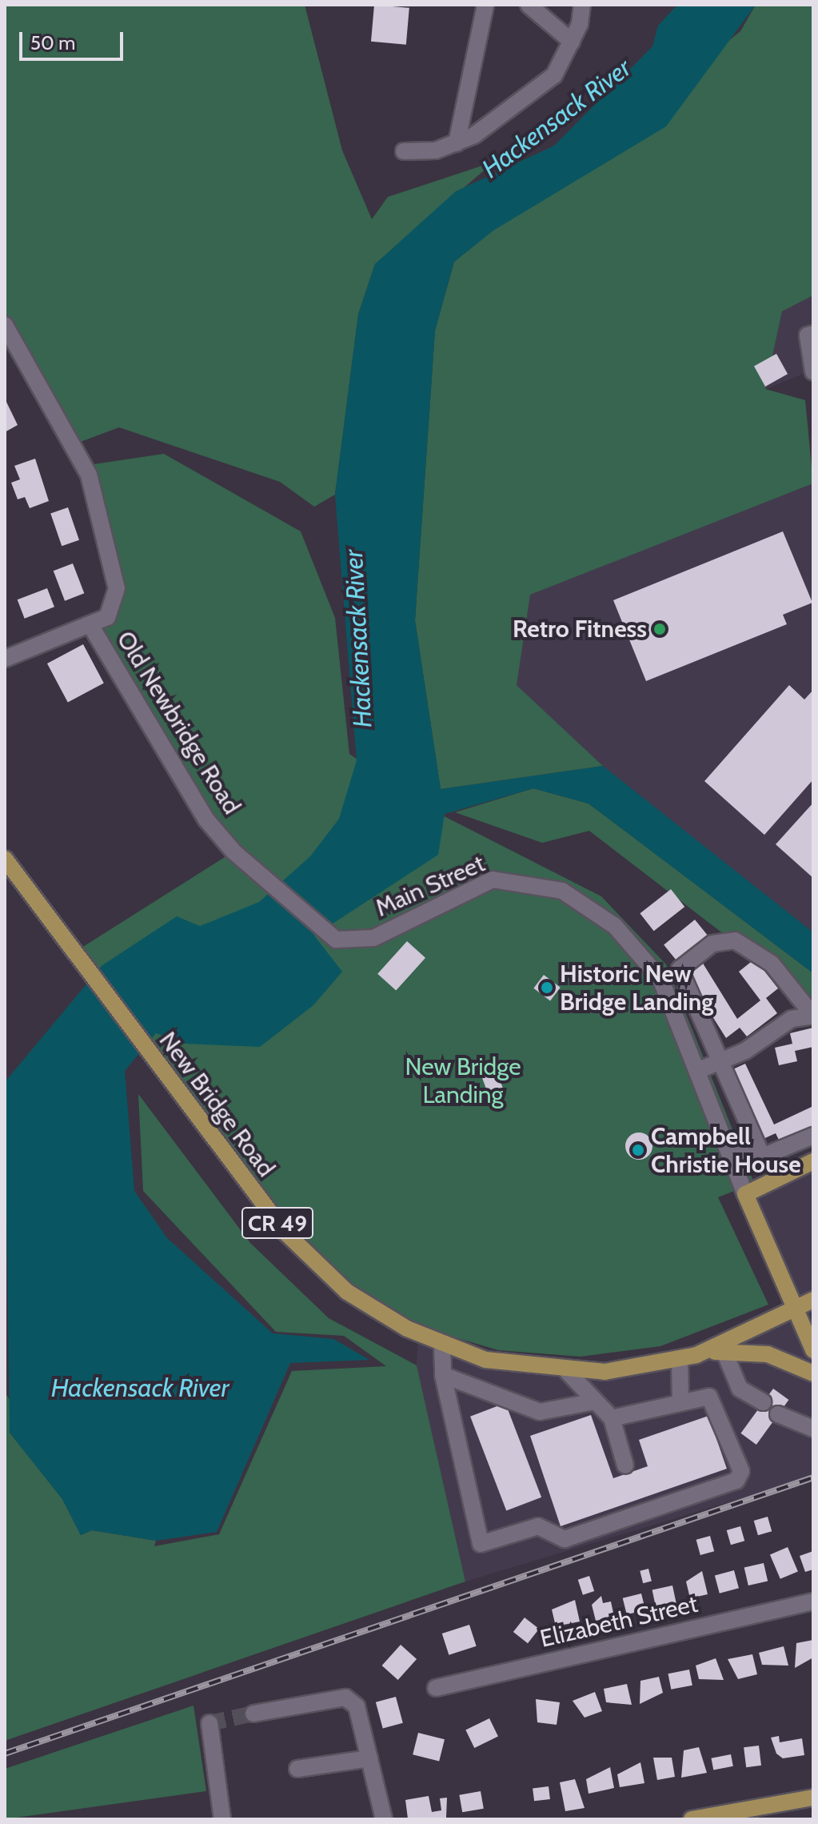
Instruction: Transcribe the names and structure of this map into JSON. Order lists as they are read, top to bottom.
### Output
{
  "streets": {
    "main road": ["Main Street", "New Bridge Road", "CR 49"],
    "street": ["Old Newbridge Road", "Elizabeth Street"]
  },
  "crossings": [
    ["Old Newbridge Road", "Main Street"],
    ["Main Street", "New Bridge Road"]
  ],
  "water": ["Hackensack River"],
  "parks": ["New Bridge Landing"],
  "places": ["Retro Fitness", "Historic New Bridge Landing", "Campbell Christie House"],
  "scale_bar": "50 m"
}
